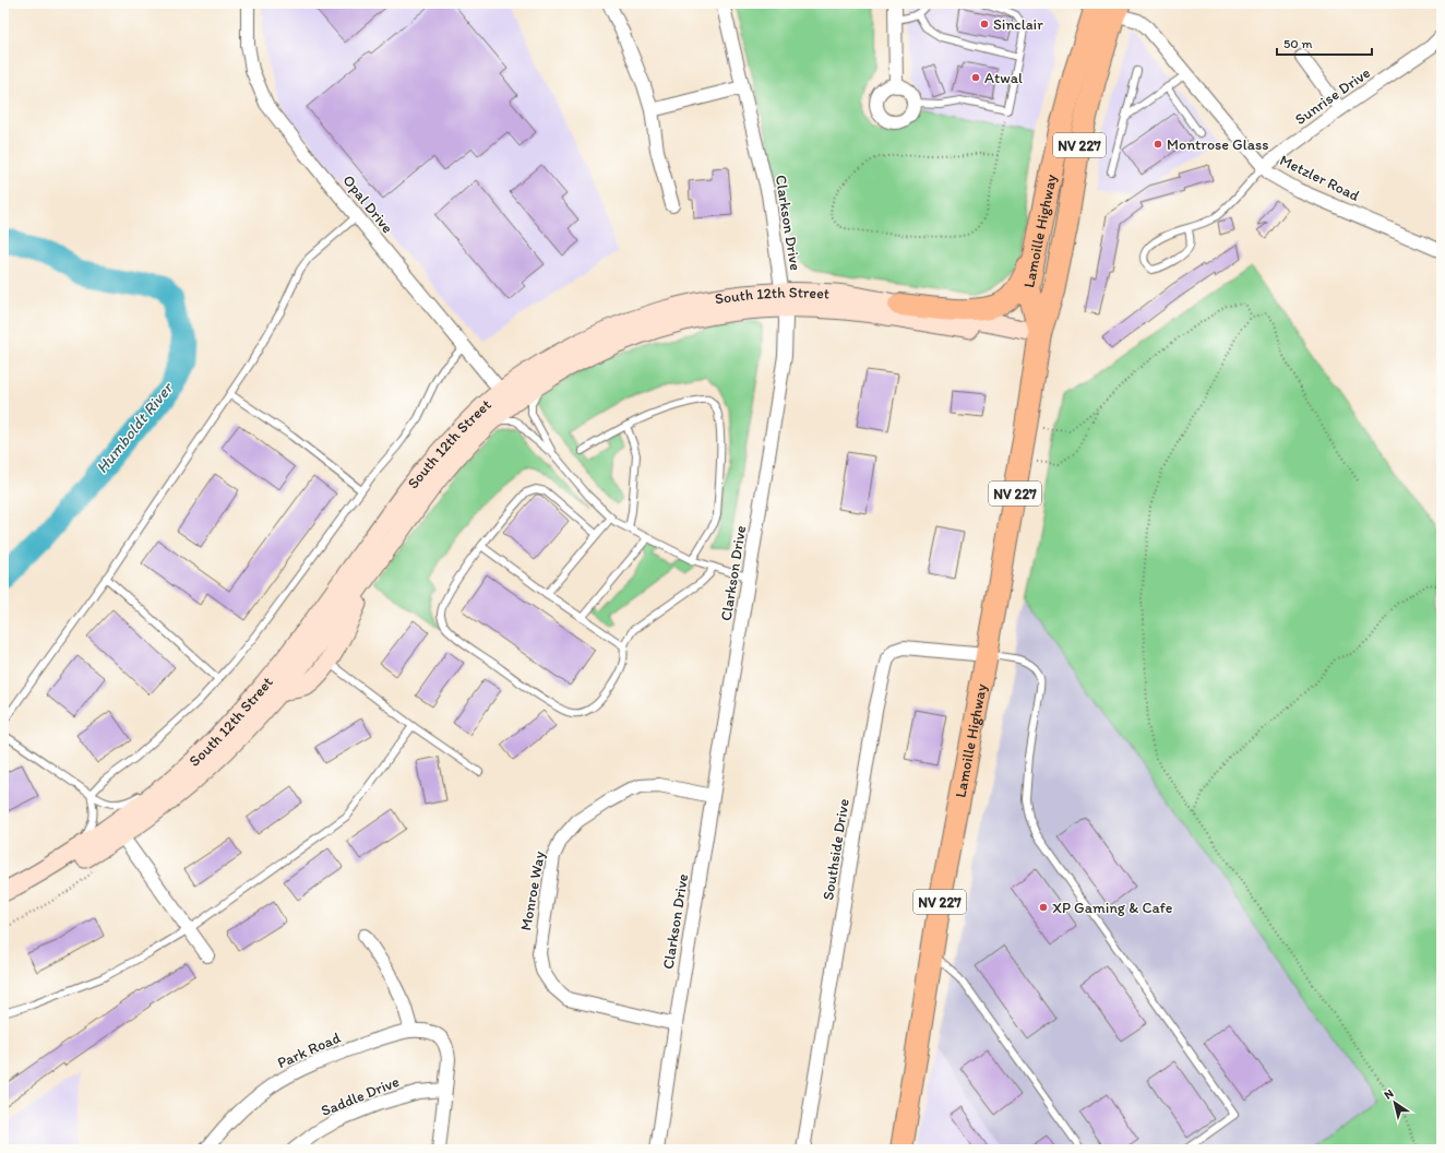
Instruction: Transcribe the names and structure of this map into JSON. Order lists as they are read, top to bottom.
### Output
{
  "streets": {
    "main road": ["NV 227", "Lamoille Highway", "South 12th Street"],
    "street": [
      "Sunrise Drive",
      "Metzler Road",
      "Opal Drive",
      "Clarkson Drive",
      "Southside Drive",
      "Monroe Way",
      "Park Road",
      "Saddle Drive"
    ]
  },
  "crossings": [
    ["Sunrise Drive", "Metzler Road"],
    ["Metzler Road", "Lamoille Highway"],
    ["Opal Drive", "South 12th Street"],
    ["Clarkson Drive", "South 12th Street"],
    ["Clarkson Drive", "Monroe Way"],
    ["Lamoille Highway", "South 12th Street"],
    ["Lamoille Highway", "Southside Drive"],
    ["Park Road", "Saddle Drive"]
  ],
  "water": ["Humboldt River"],
  "places": [
    "Sinclair",
    "Atwal",
    "Montrose Glass",
    "XP Gaming & Cafe"
  ],
  "scale_bar": "50 m",
  "north": "top left"
}
